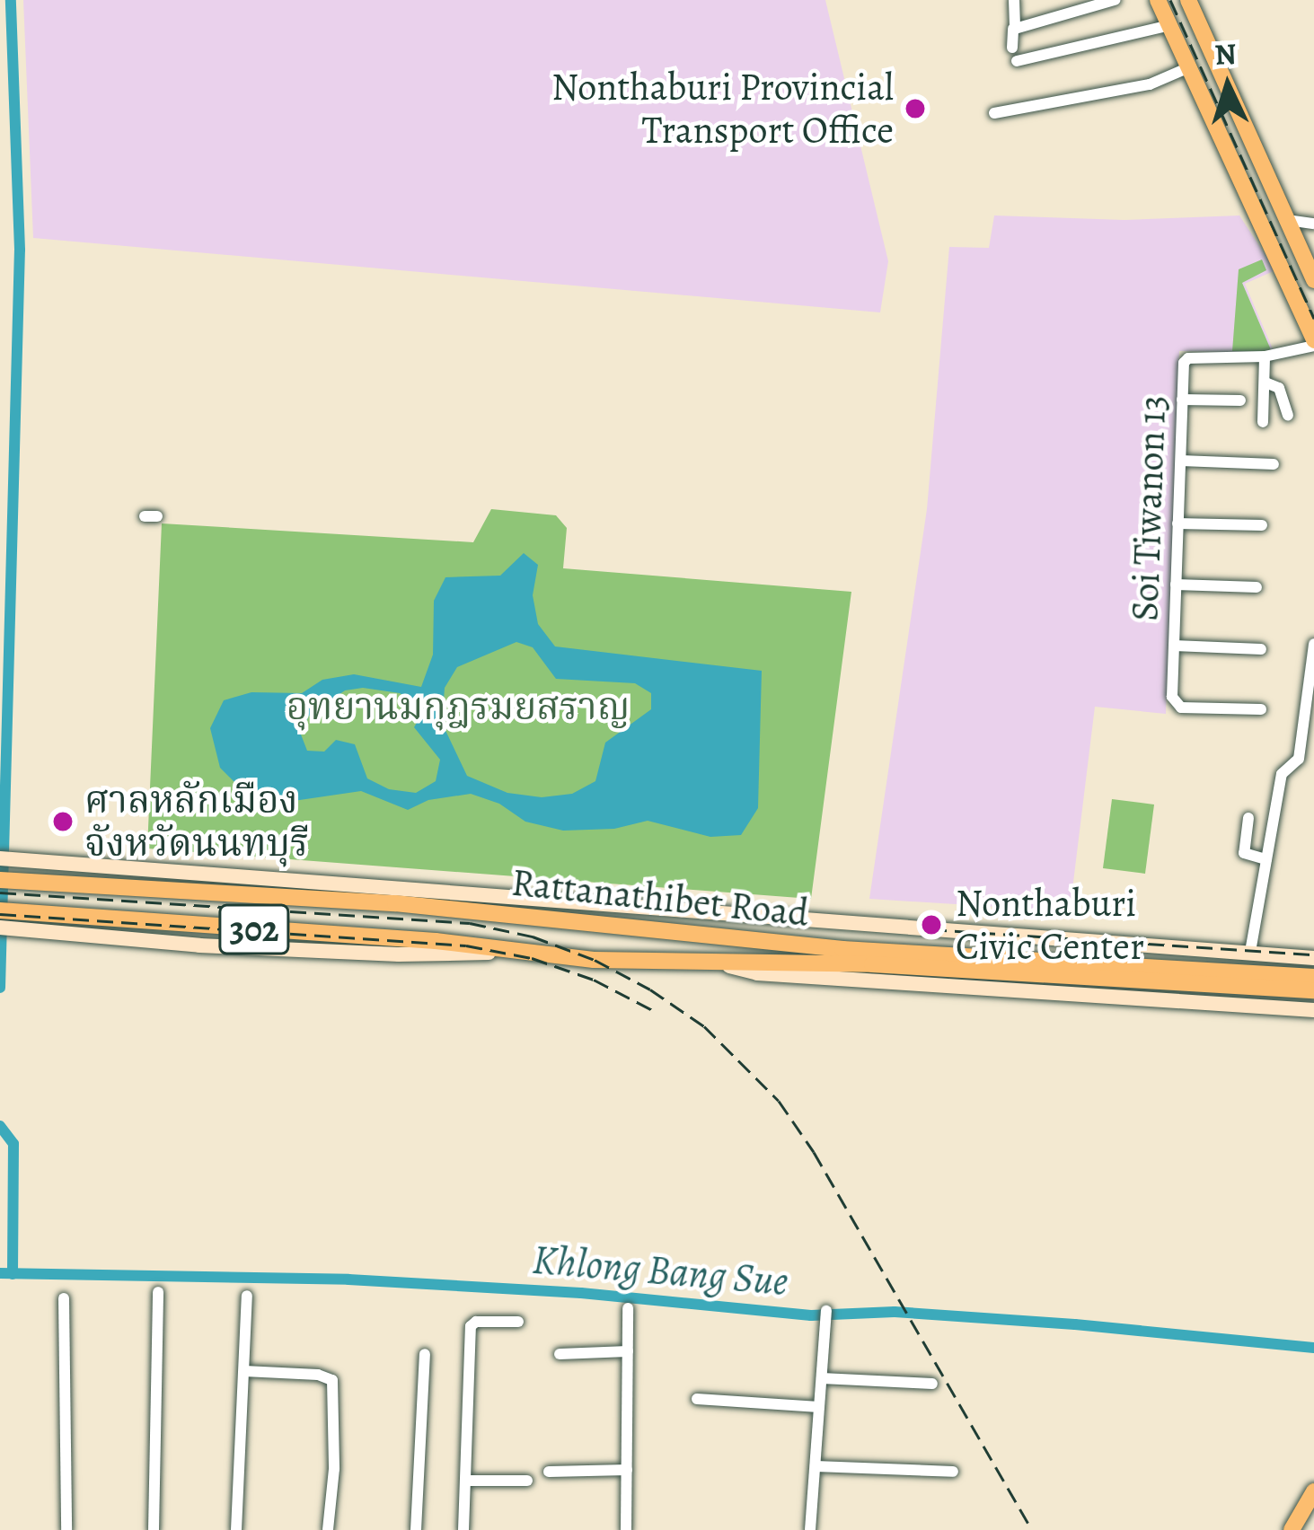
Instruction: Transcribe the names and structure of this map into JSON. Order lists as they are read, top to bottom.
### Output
{
  "streets": {
    "main road": ["Rattanathibet Road", "302"],
    "street": ["Soi Tiwanon 13"]
  },
  "water": ["Khlong Bang Sue"],
  "parks": ["อุทยานมกุฎรมยสราญ"],
  "places": ["Nonthaburi Provincial Transport Office", "ศาลหลักเมือง จังหวัดนนทบุรี", "Nonthaburi Civic Center"],
  "north": "top"
}
